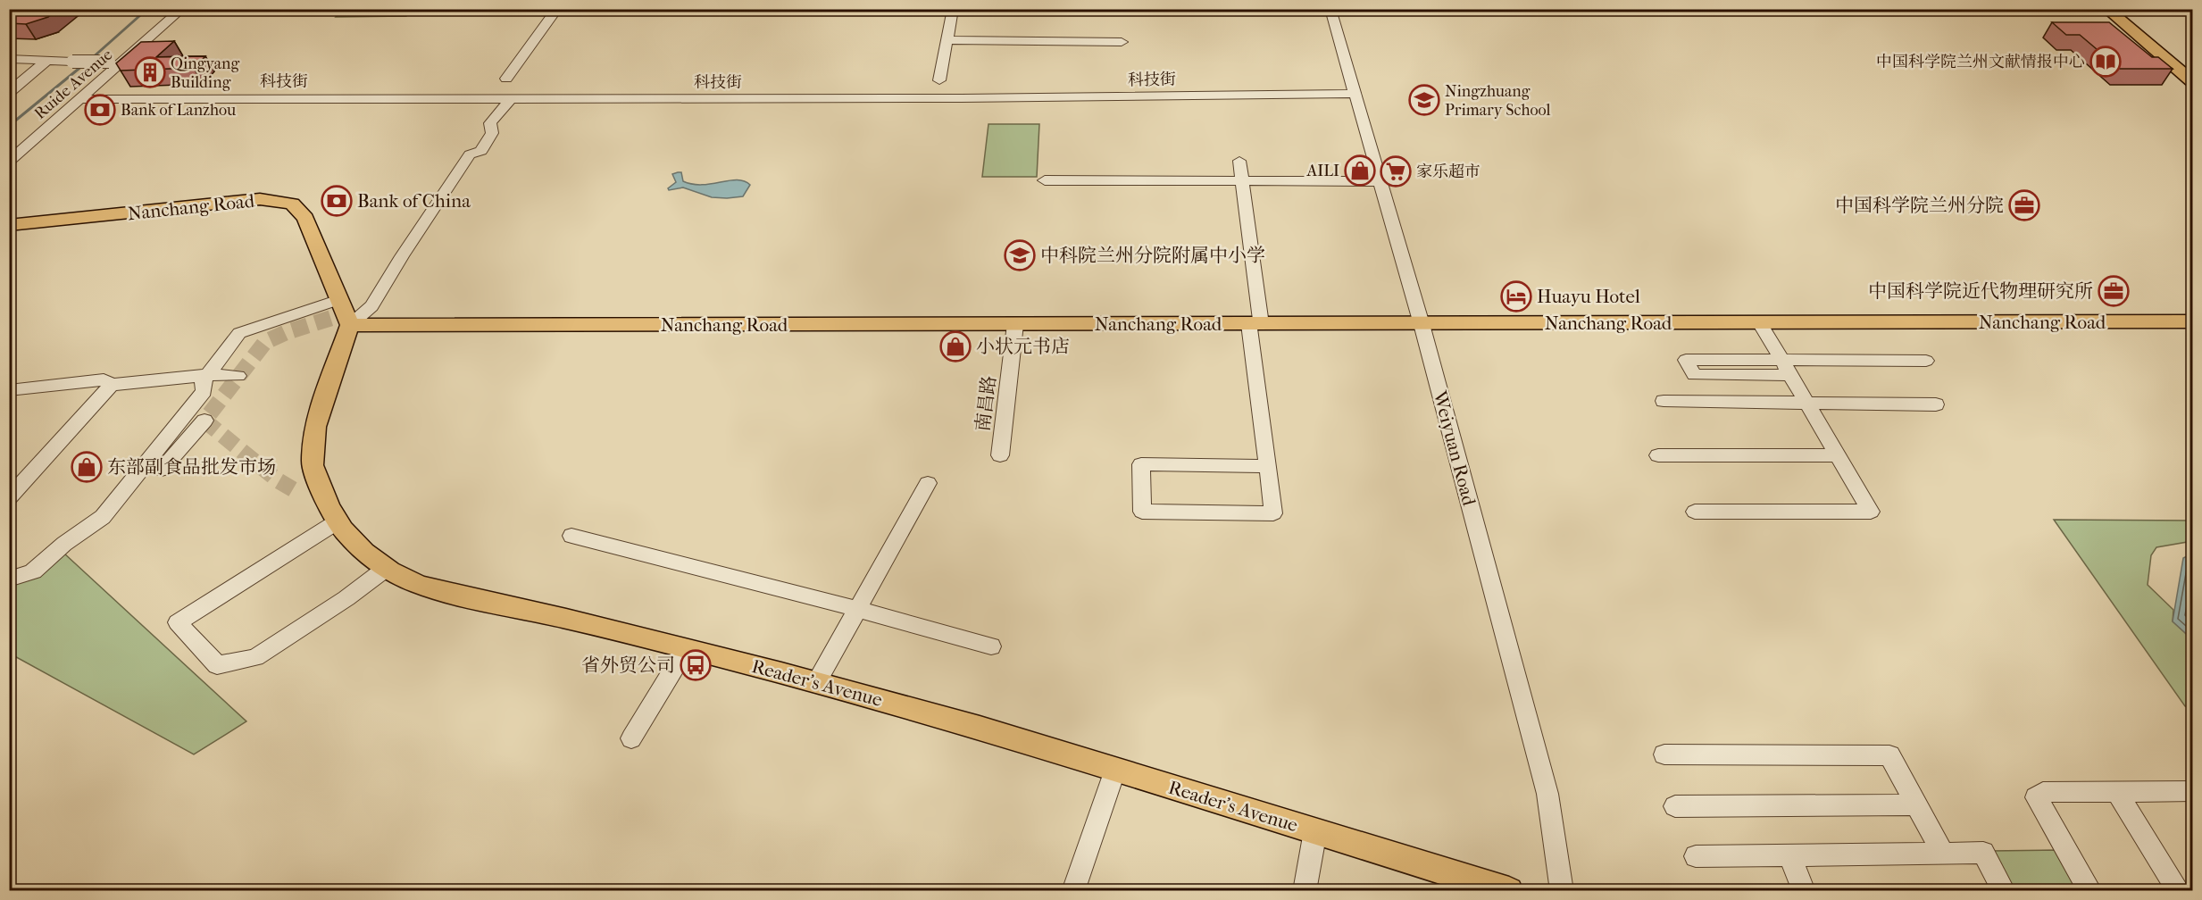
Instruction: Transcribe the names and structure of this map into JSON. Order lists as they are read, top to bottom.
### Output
{
  "streets": {
    "main road": ["Nanchang Road", "Reader's Avenue"],
    "street": [
      "科技街",
      "Ruide Avenue",
      "南昌路",
      "Weiyuan Road"
    ]
  },
  "crossings": [
    ["科技街", "Ruide Avenue"],
    ["科技街", "Weiyuan Road"],
    ["Nanchang Road", "南昌路"],
    ["Nanchang Road", "Weiyuan Road"],
    ["Nanchang Road", "Reader's Avenue"]
  ],
  "places": {
    "library": ["中国科学院兰州文献情报中心"],
    "building": ["Qingyang Building"],
    "school or university": ["Ningzhuang Primary School", "中科院兰州分院附属中小学"],
    "bank": ["Bank of Lanzhou", "Bank of China"],
    "shop": ["AILI", "小状元书店", "东部副食品批发市场"],
    "supermarket": ["家乐超市"],
    "office": ["中国科学院兰州分院", "中国科学院近代物理研究所"],
    "hotel": ["Huayu Hotel"],
    "bus stop": ["省外贸公司"]
  }
}
